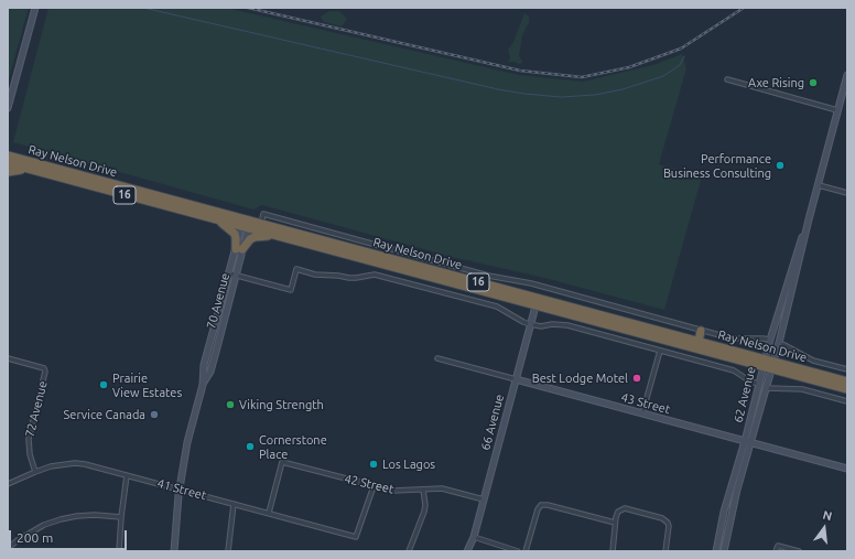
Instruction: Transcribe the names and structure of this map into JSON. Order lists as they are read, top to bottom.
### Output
{
  "streets": {
    "highway": ["Ray Nelson Drive", "16"],
    "street": [
      "70 Avenue",
      "62 Avenue",
      "43 Street",
      "72 Avenue",
      "66 Avenue",
      "42 Street",
      "41 Street"
    ]
  },
  "crossings": [
    ["Ray Nelson Drive", "70 Avenue"],
    ["Ray Nelson Drive", "62 Avenue"],
    ["Ray Nelson Drive", "66 Avenue"],
    ["70 Avenue", "41 Street"],
    ["62 Avenue", "43 Street"],
    ["43 Street", "66 Avenue"],
    ["72 Avenue", "41 Street"],
    ["66 Avenue", "42 Street"],
    ["42 Street", "41 Street"]
  ],
  "places": [
    "Axe Rising",
    "Performance Business Consulting",
    "Best Lodge Motel",
    "Prairie View Estates",
    "Viking Strength",
    "Service Canada",
    "Cornerstone Place",
    "Los Lagos"
  ],
  "scale_bar": "200 m",
  "north": "top"
}
